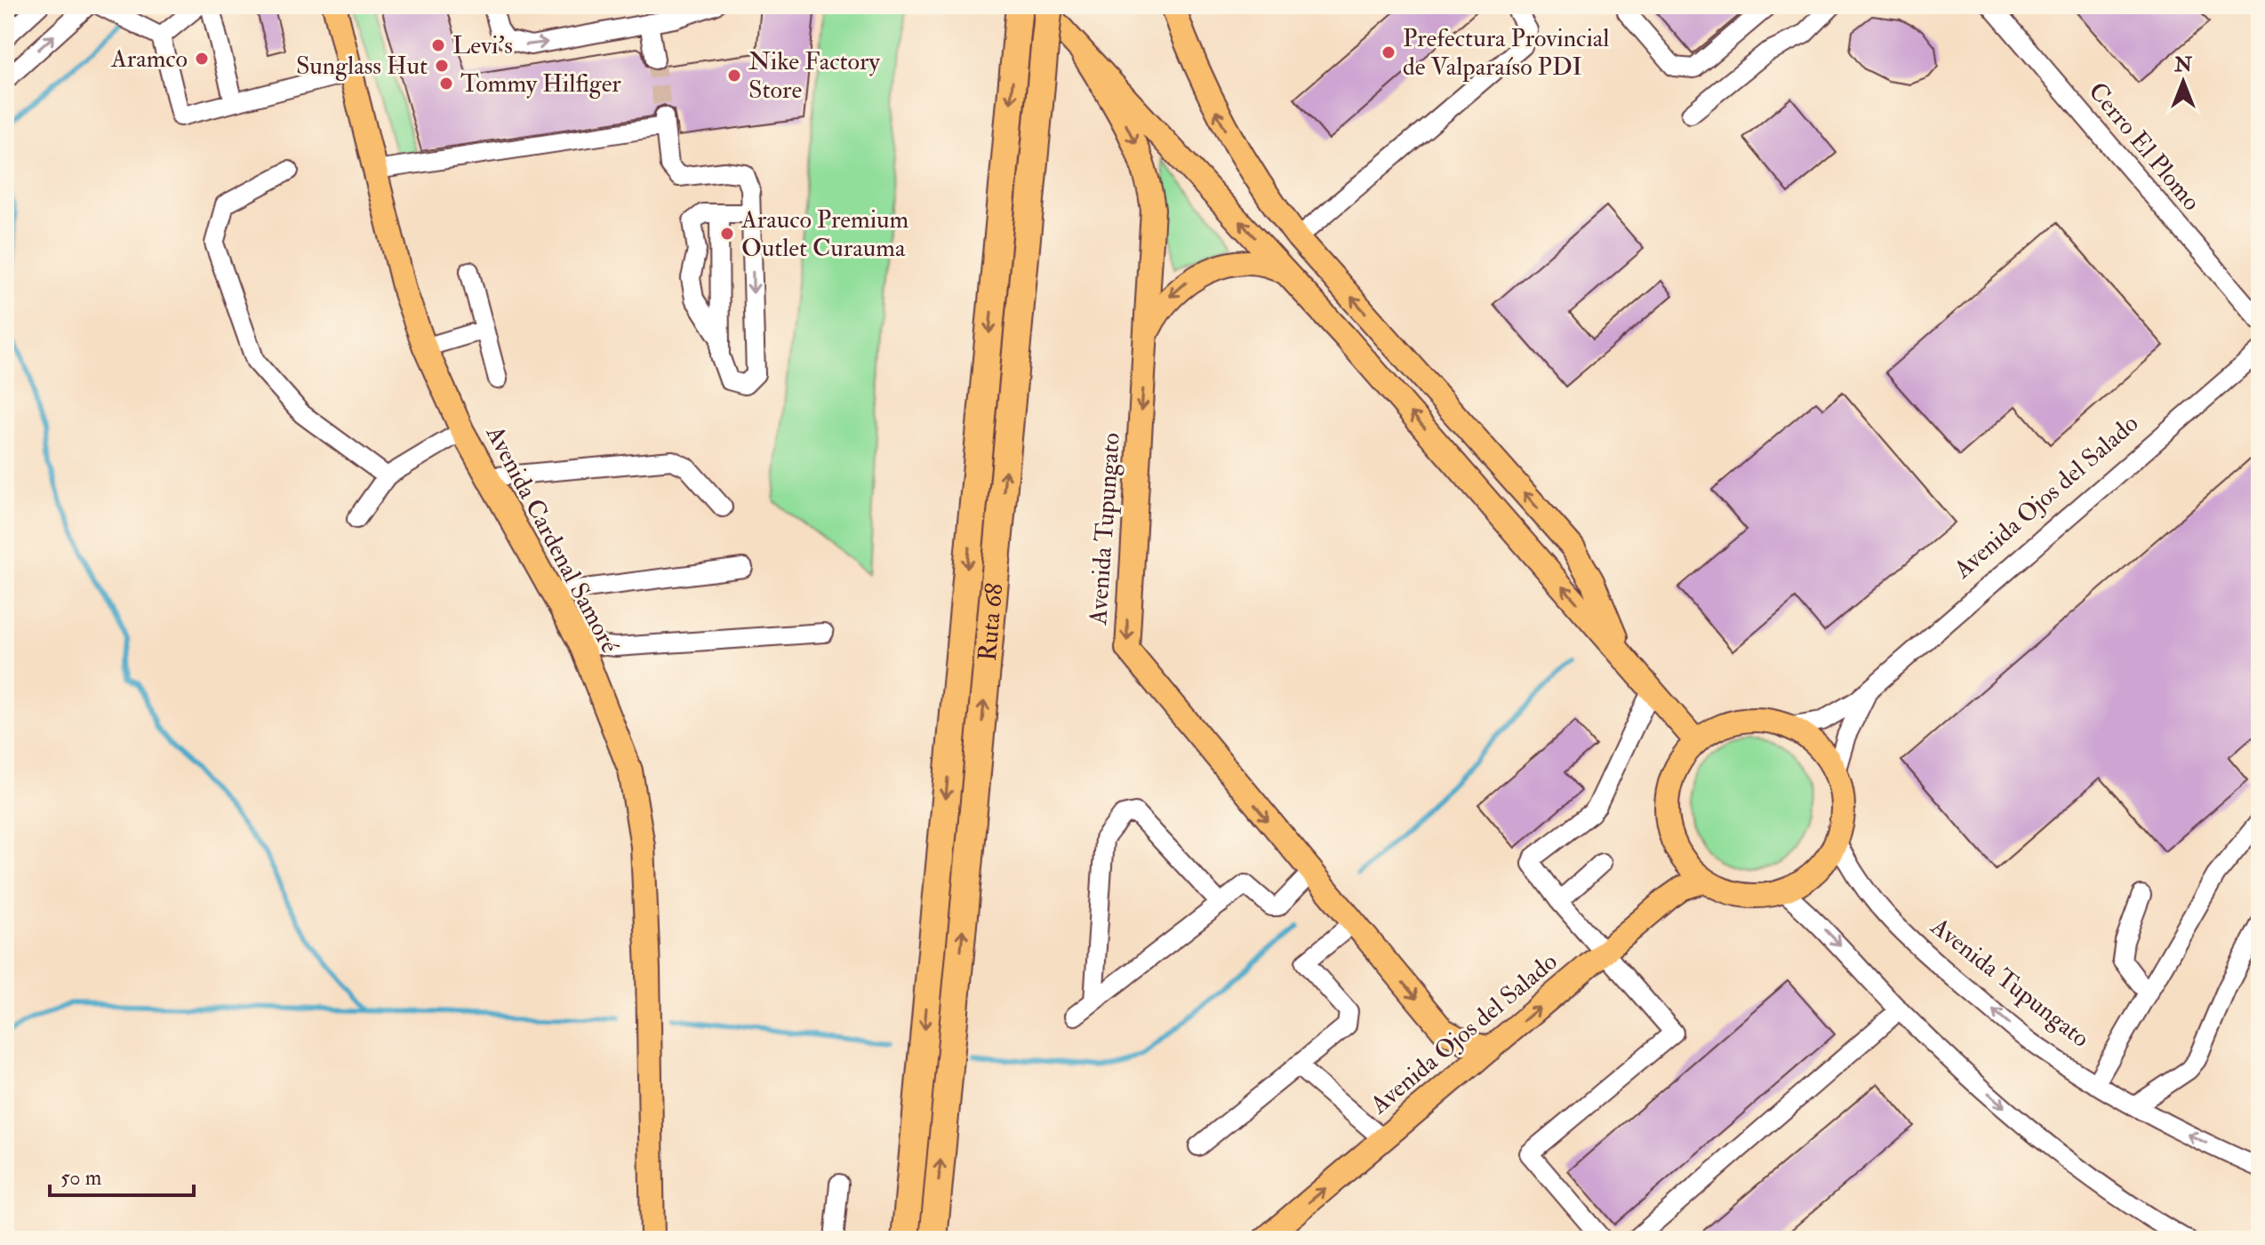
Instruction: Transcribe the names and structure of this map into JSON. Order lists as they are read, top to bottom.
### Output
{
  "streets": {
    "highway": ["Ruta 68"],
    "main road": ["Avenida Ojos del Salado", "Avenida Tupungato", "Avenida Cardenal Samoré"],
    "street": ["Cerro El Plomo"]
  },
  "crossings": [
    ["Avenida Ojos del Salado", "Avenida Tupungato"]
  ],
  "places": [
    "Levi's",
    "Prefectura Provincial de Valparaíso PDI",
    "Aramco",
    "Sunglass Hut",
    "Nike Factory Store",
    "Tommy Hilfiger",
    "Arauco Premium Outlet Curauma"
  ],
  "scale_bar": "50 m",
  "north": "top"
}
